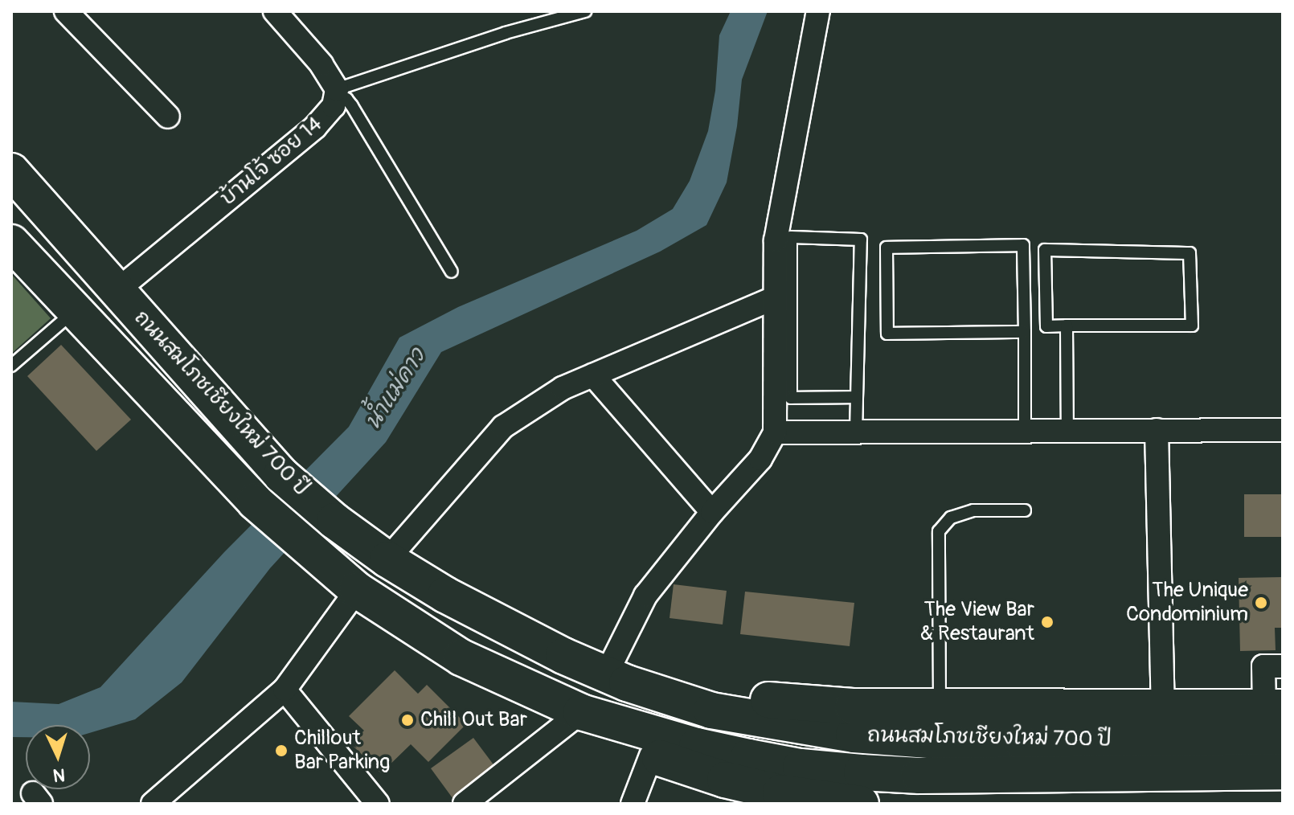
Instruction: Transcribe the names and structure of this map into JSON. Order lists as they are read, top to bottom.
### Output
{
  "streets": {
    "main road": ["ถนนสมโภชเชียงใหม่ 700 ปี"],
    "street": ["บ้านโจ้ ซอย 14"]
  },
  "crossings": [
    ["บ้านโจ้ ซอย 14", "ถนนสมโภชเชียงใหม่ 700 ปี"]
  ],
  "water": ["น้ำแม่คาว"],
  "places": [
    "The Unique Condominium",
    "The View Bar & Restaurant",
    "Chill Out Bar",
    "Chillout Bar Parking"
  ],
  "north": "bottom"
}
